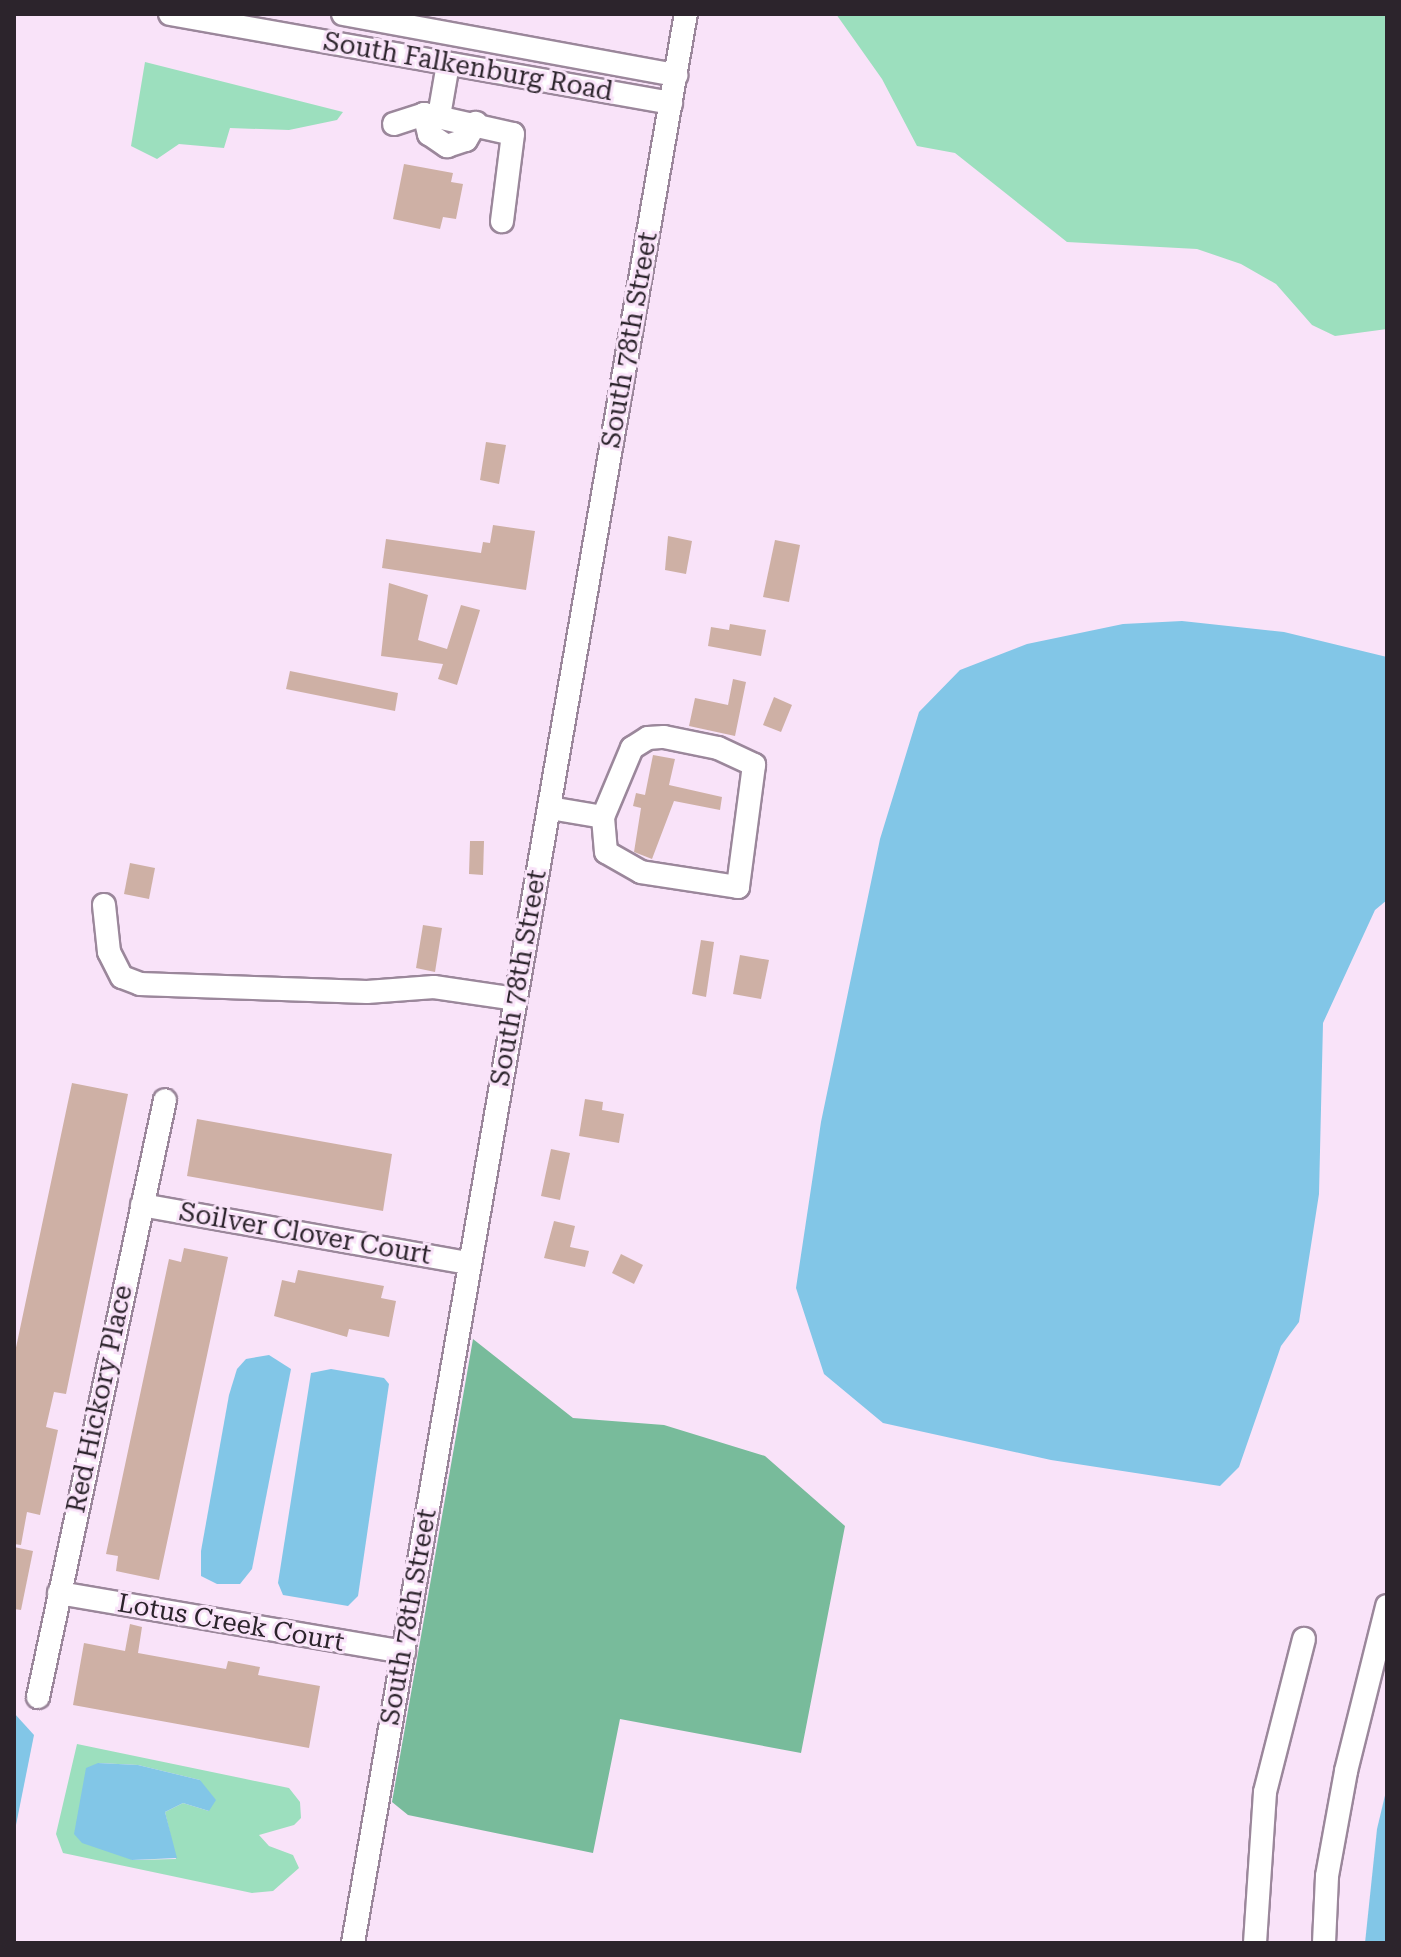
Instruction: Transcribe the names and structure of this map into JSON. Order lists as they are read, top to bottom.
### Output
{
  "streets": {
    "street": [
      "South Falkenburg Road",
      "South 78th Street",
      "Soilver Clover Court",
      "Red Hickory Place",
      "Lotus Creek Court"
    ]
  },
  "crossings": [
    ["South Falkenburg Road", "South 78th Street"],
    ["South 78th Street", "Soilver Clover Court"],
    ["South 78th Street", "Lotus Creek Court"],
    ["Soilver Clover Court", "Red Hickory Place"],
    ["Red Hickory Place", "Lotus Creek Court"]
  ]
}
